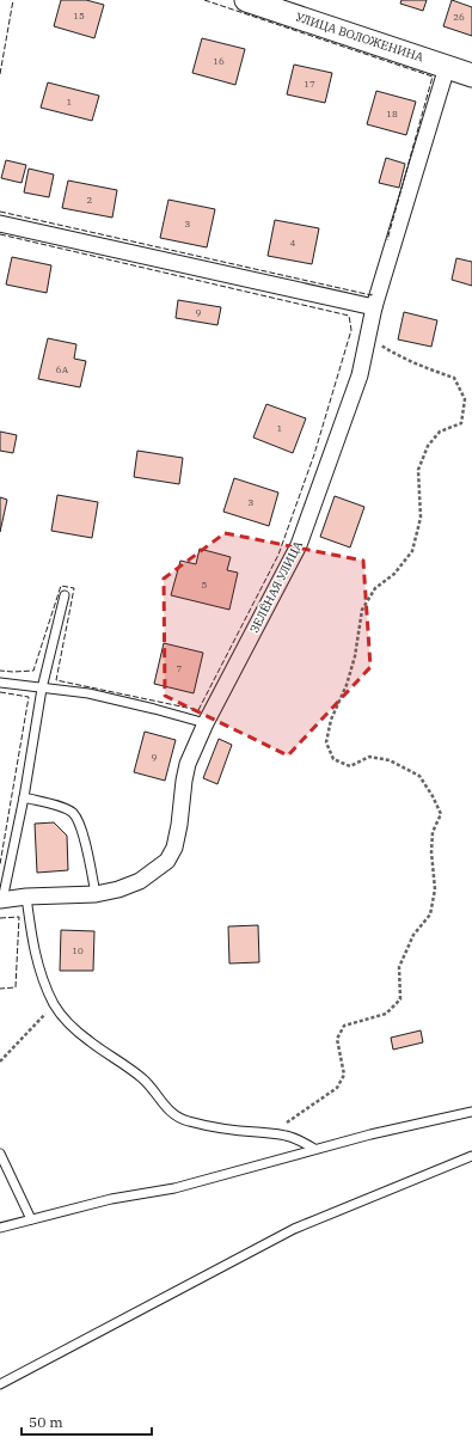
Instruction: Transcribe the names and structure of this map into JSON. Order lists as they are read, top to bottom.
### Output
{
  "streets": {
    "main road": ["УЛИЦА ВОЛОЖЕНИНА"],
    "street": ["ЗЕЛЁНАЯ УЛИЦА"]
  },
  "crossings": [
    ["УЛИЦА ВОЛОЖЕНИНА", "ЗЕЛЁНАЯ УЛИЦА"]
  ],
  "house_numbers": [
    "15",
    "26",
    "16",
    "17",
    "1",
    "18",
    "2",
    "3",
    "4",
    "9",
    "6А",
    "1",
    "3",
    "5",
    "7",
    "9",
    "10"
  ],
  "scale_bar": "50 m"
}
